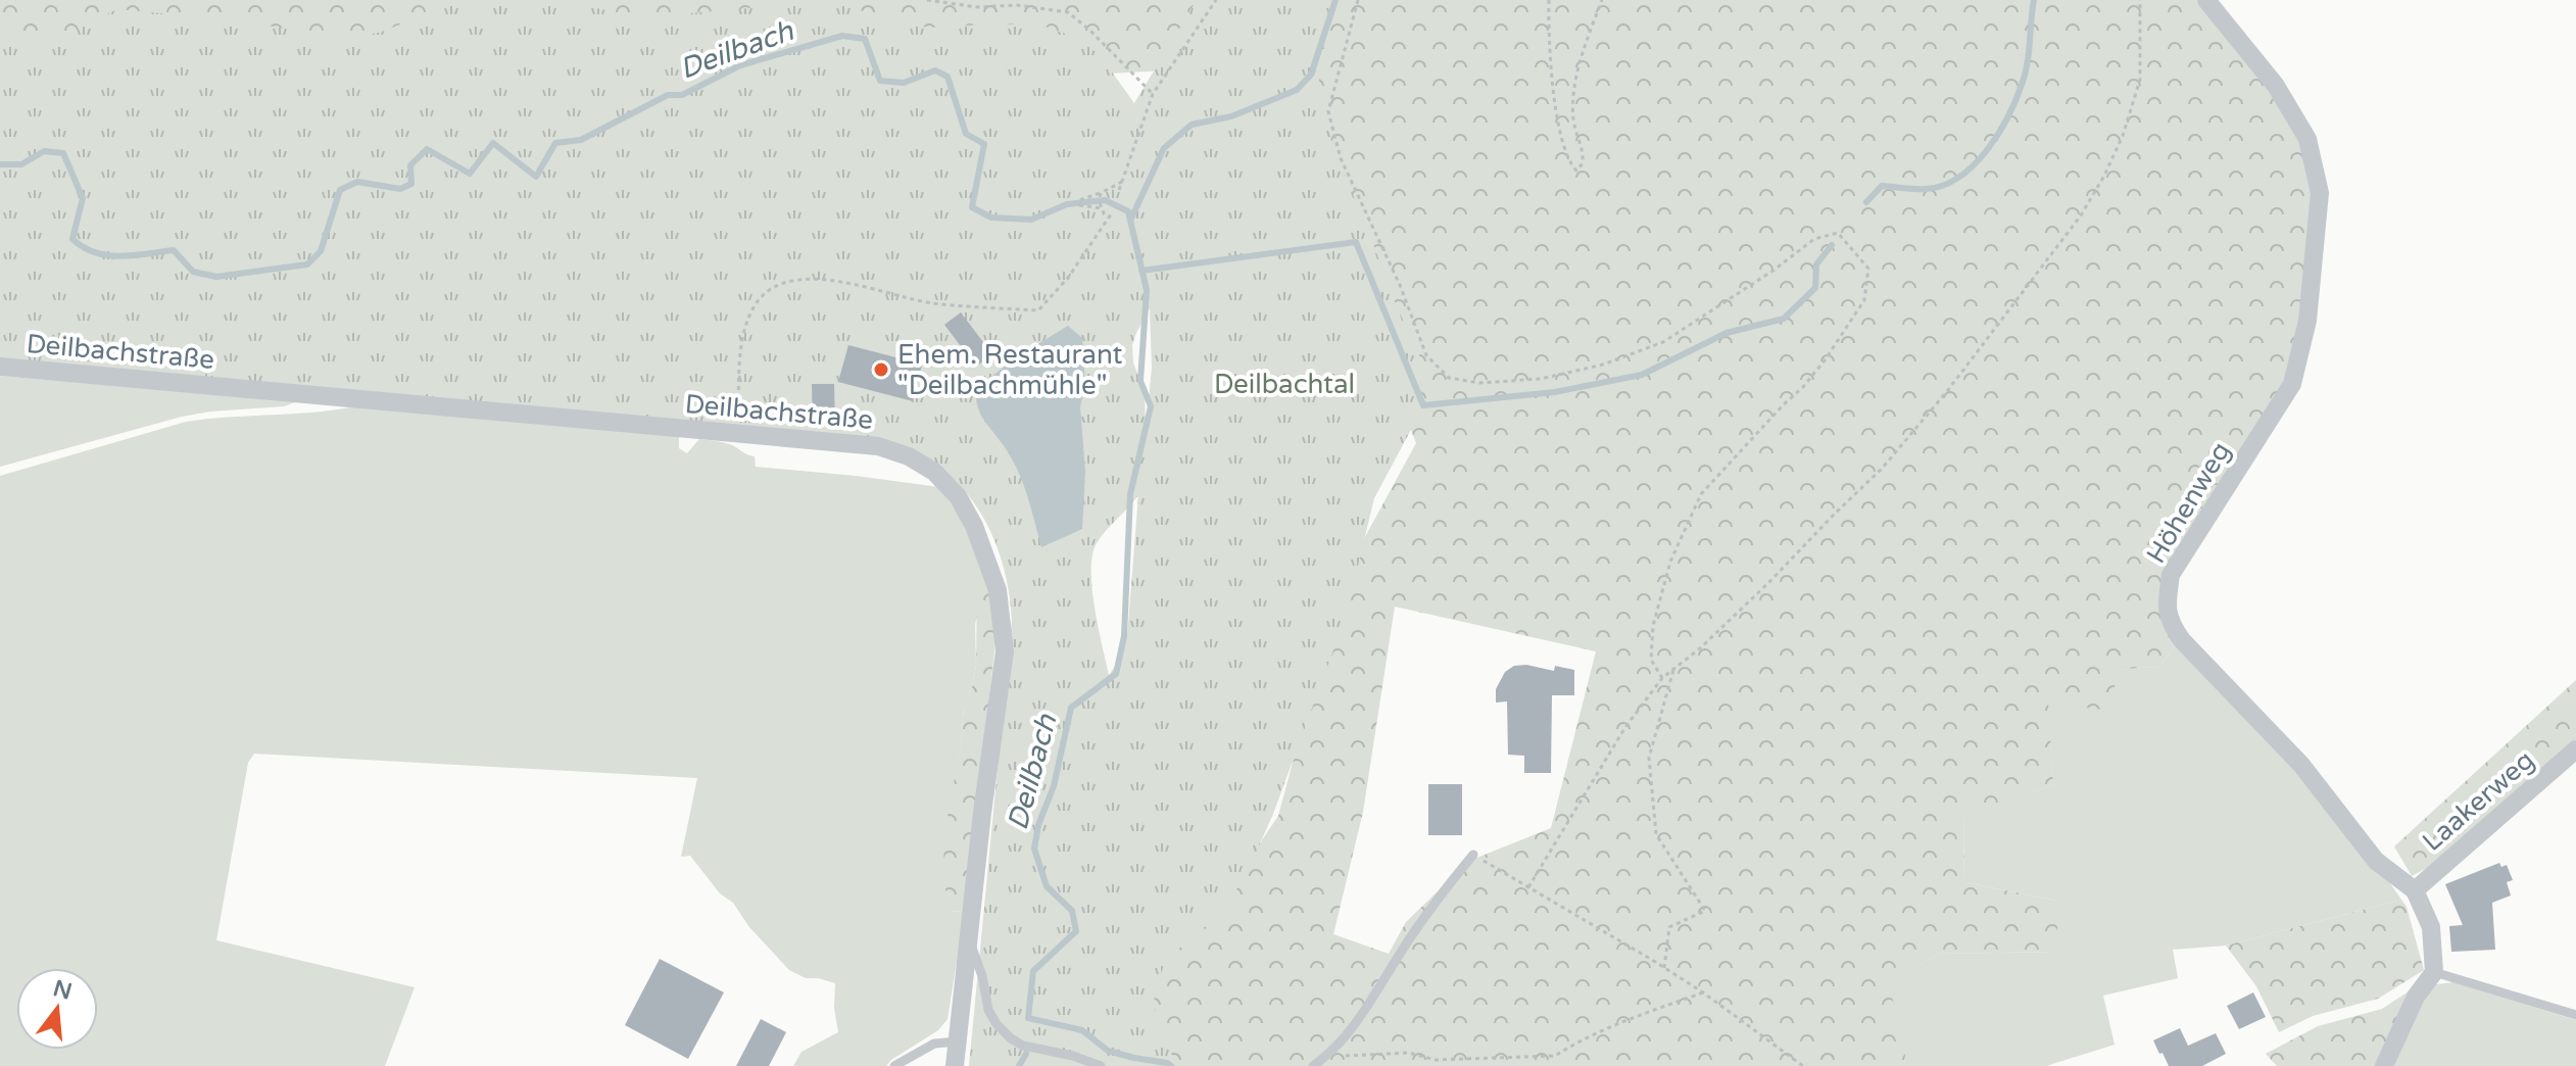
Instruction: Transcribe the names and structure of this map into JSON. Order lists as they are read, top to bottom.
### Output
{
  "streets": {
    "street": ["Deilbachstraße", "Höhenweg", "Laakerweg"]
  },
  "crossings": [
    ["Höhenweg", "Laakerweg"]
  ],
  "water": ["Deilbach"],
  "parks": ["Deilbachtal"],
  "places": ["Ehem. Restaurant \"Deilbachmühle\""],
  "north": "top"
}
